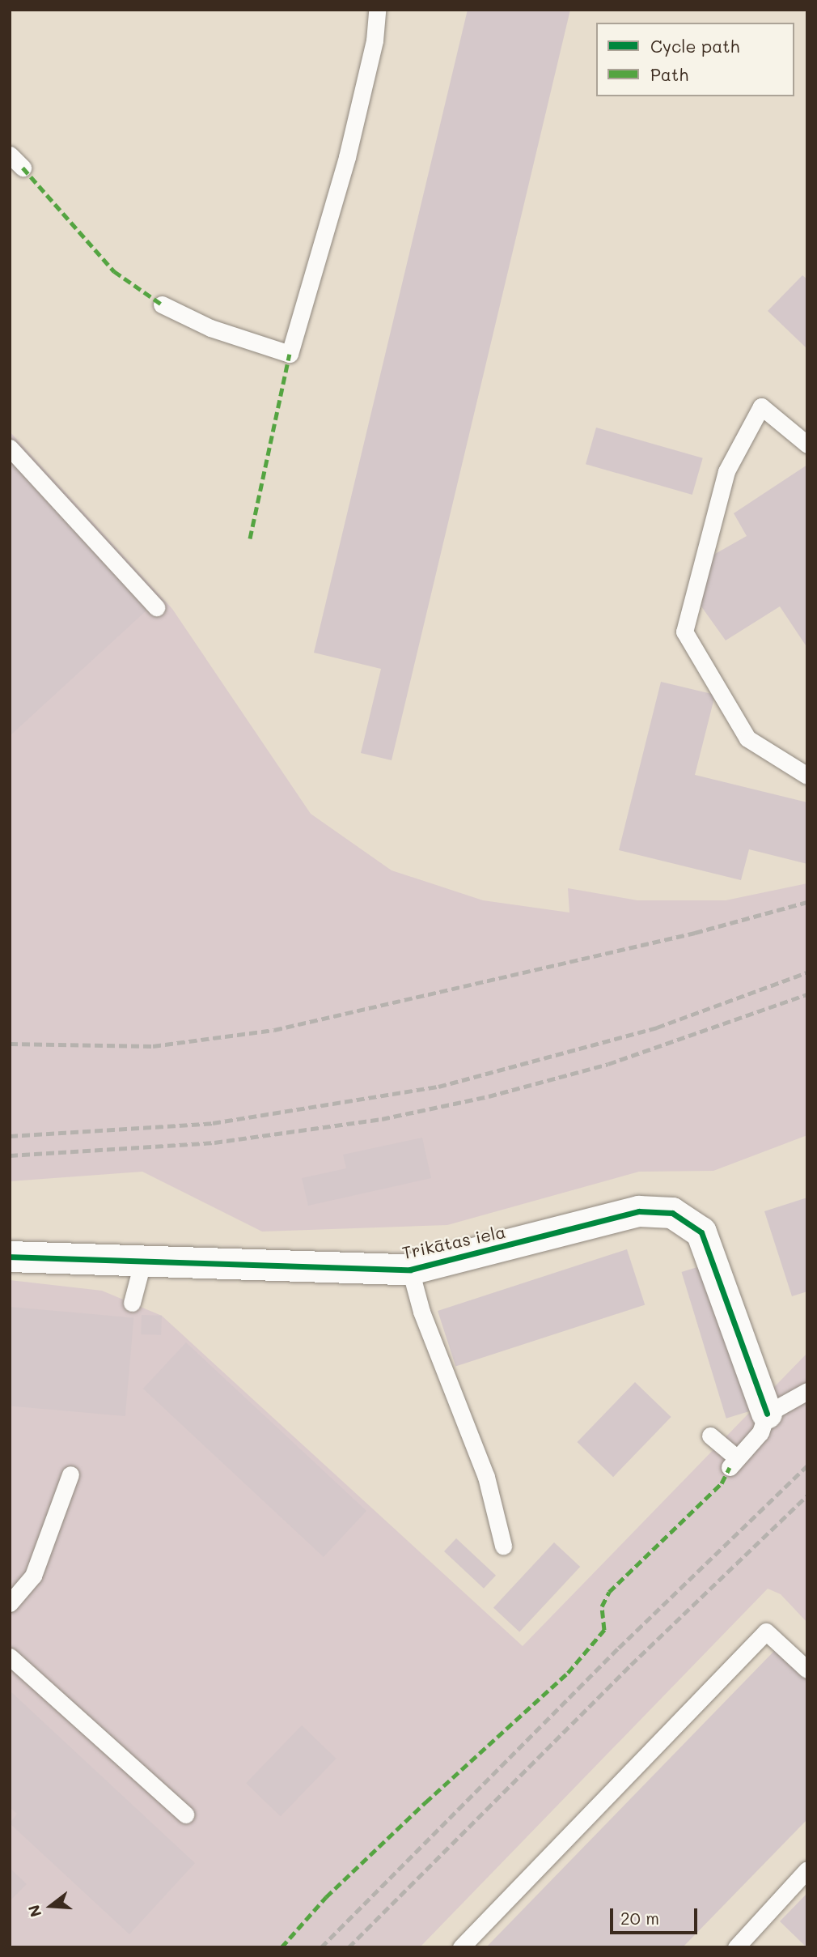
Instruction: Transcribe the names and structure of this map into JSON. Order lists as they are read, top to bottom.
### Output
{
  "streets": {
    "street": ["Trikātas iela"]
  },
  "legend": ["Cycle path", "Path"],
  "scale_bar": "20 m",
  "north": "left"
}
